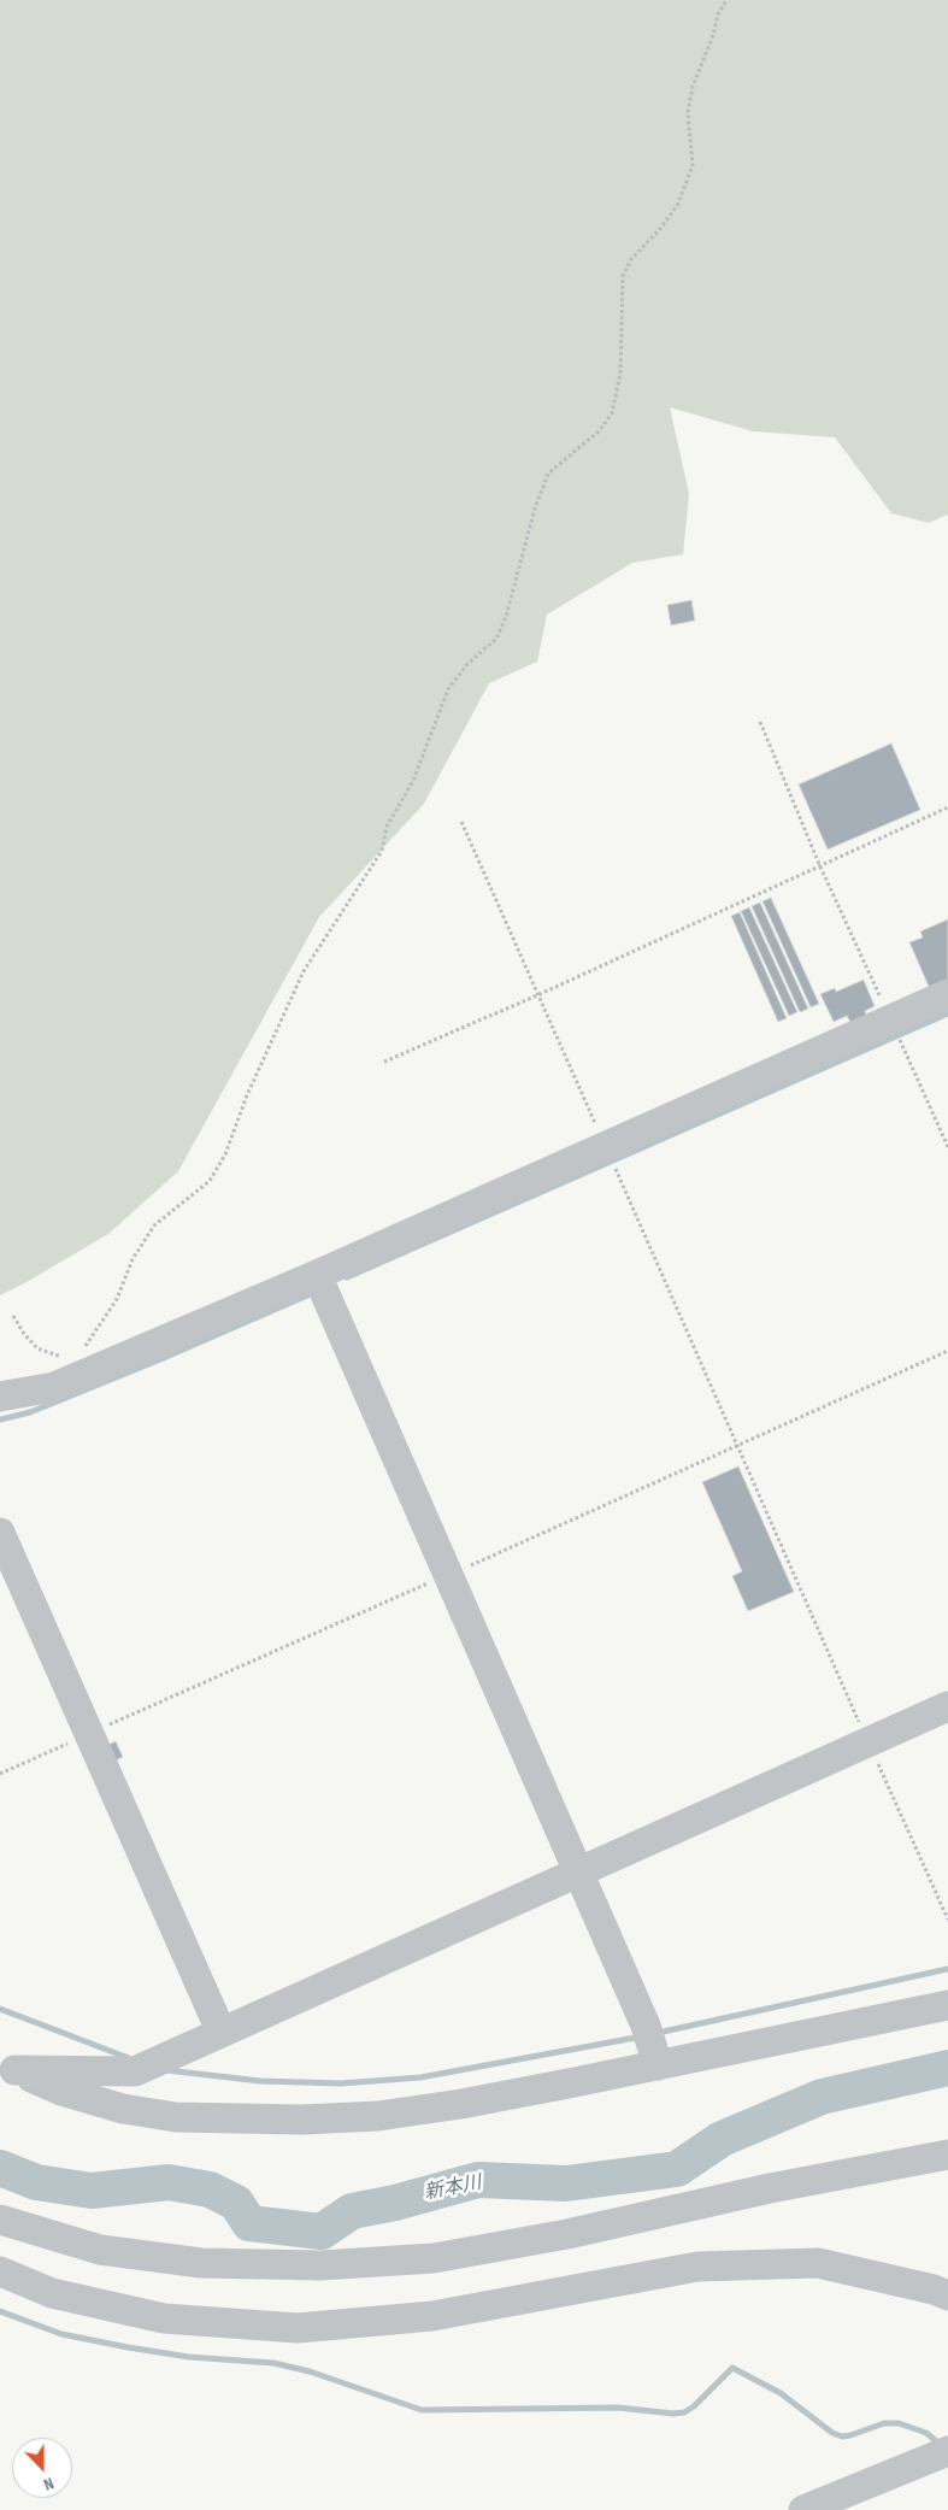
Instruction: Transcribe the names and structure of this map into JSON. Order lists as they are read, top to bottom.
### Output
{
  "water": ["新本川"],
  "north": "bottom"
}
